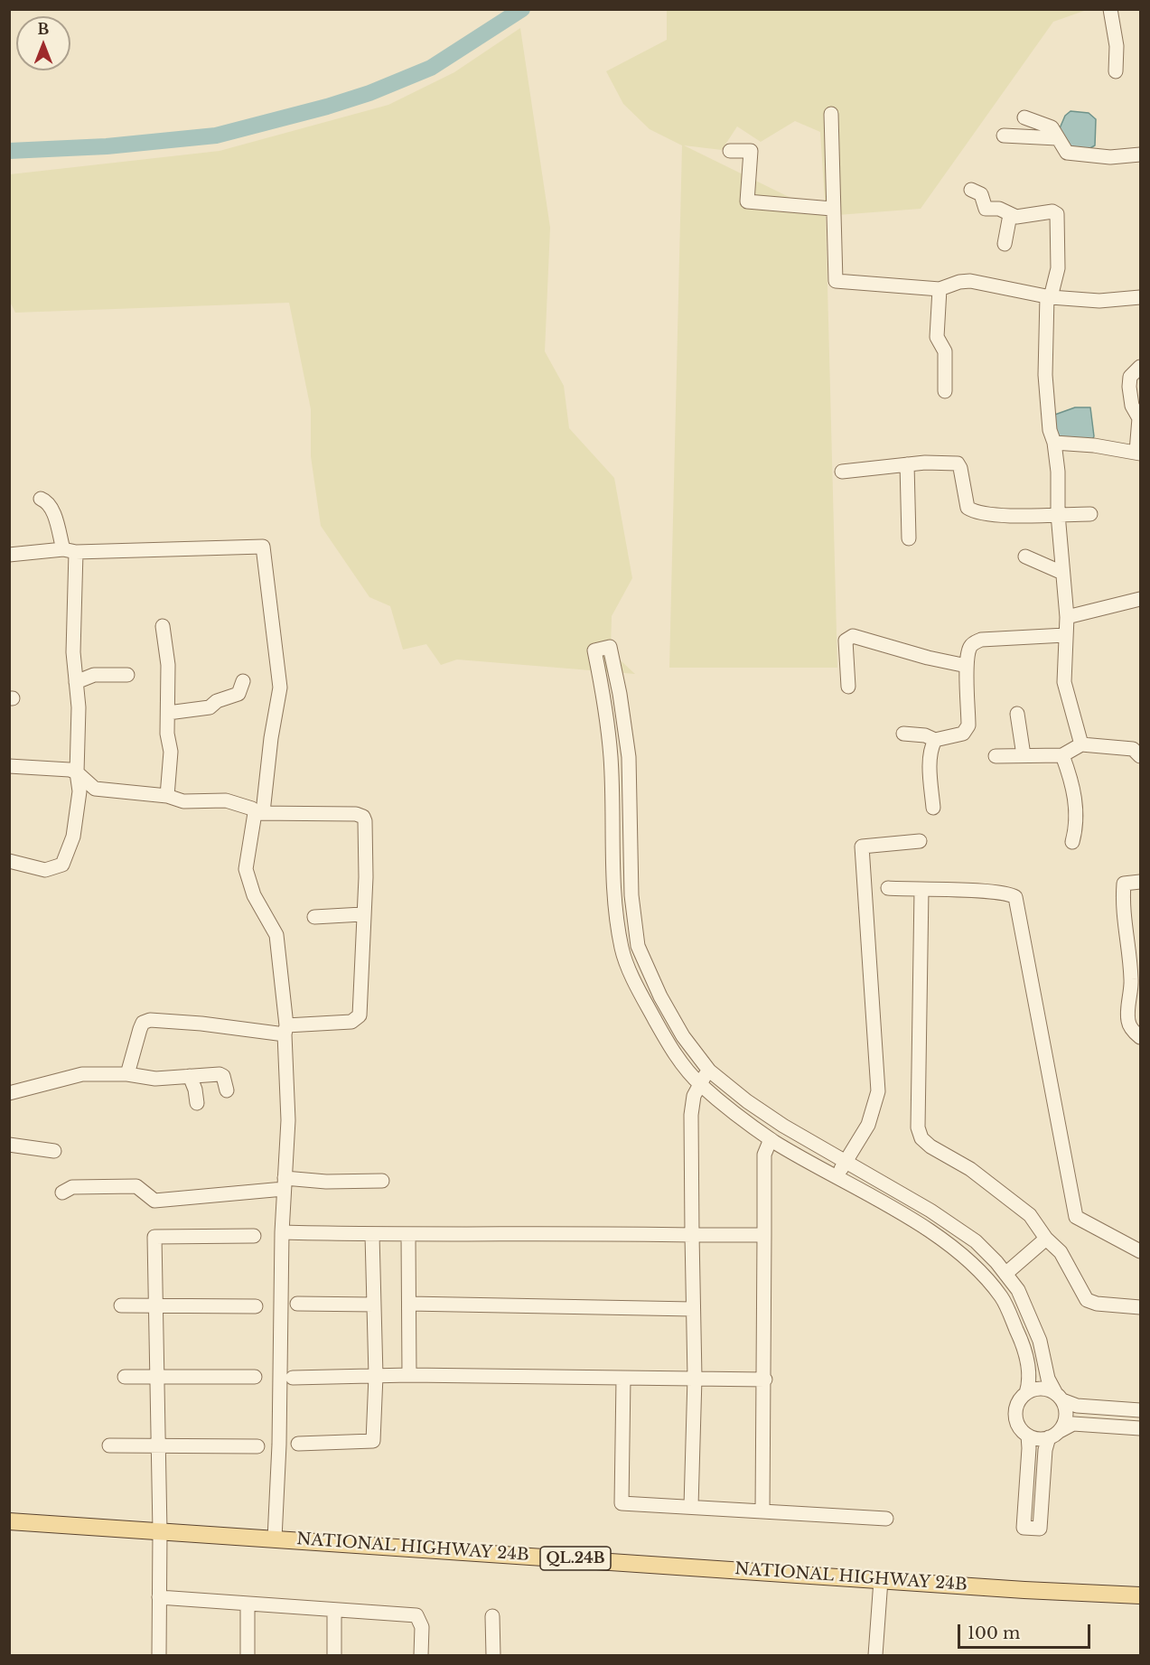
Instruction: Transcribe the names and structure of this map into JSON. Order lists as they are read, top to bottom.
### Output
{
  "streets": {
    "main road": ["NATIONAL HIGHWAY 24B", "QL.24B"]
  },
  "scale_bar": "100 m",
  "north": "top"
}
